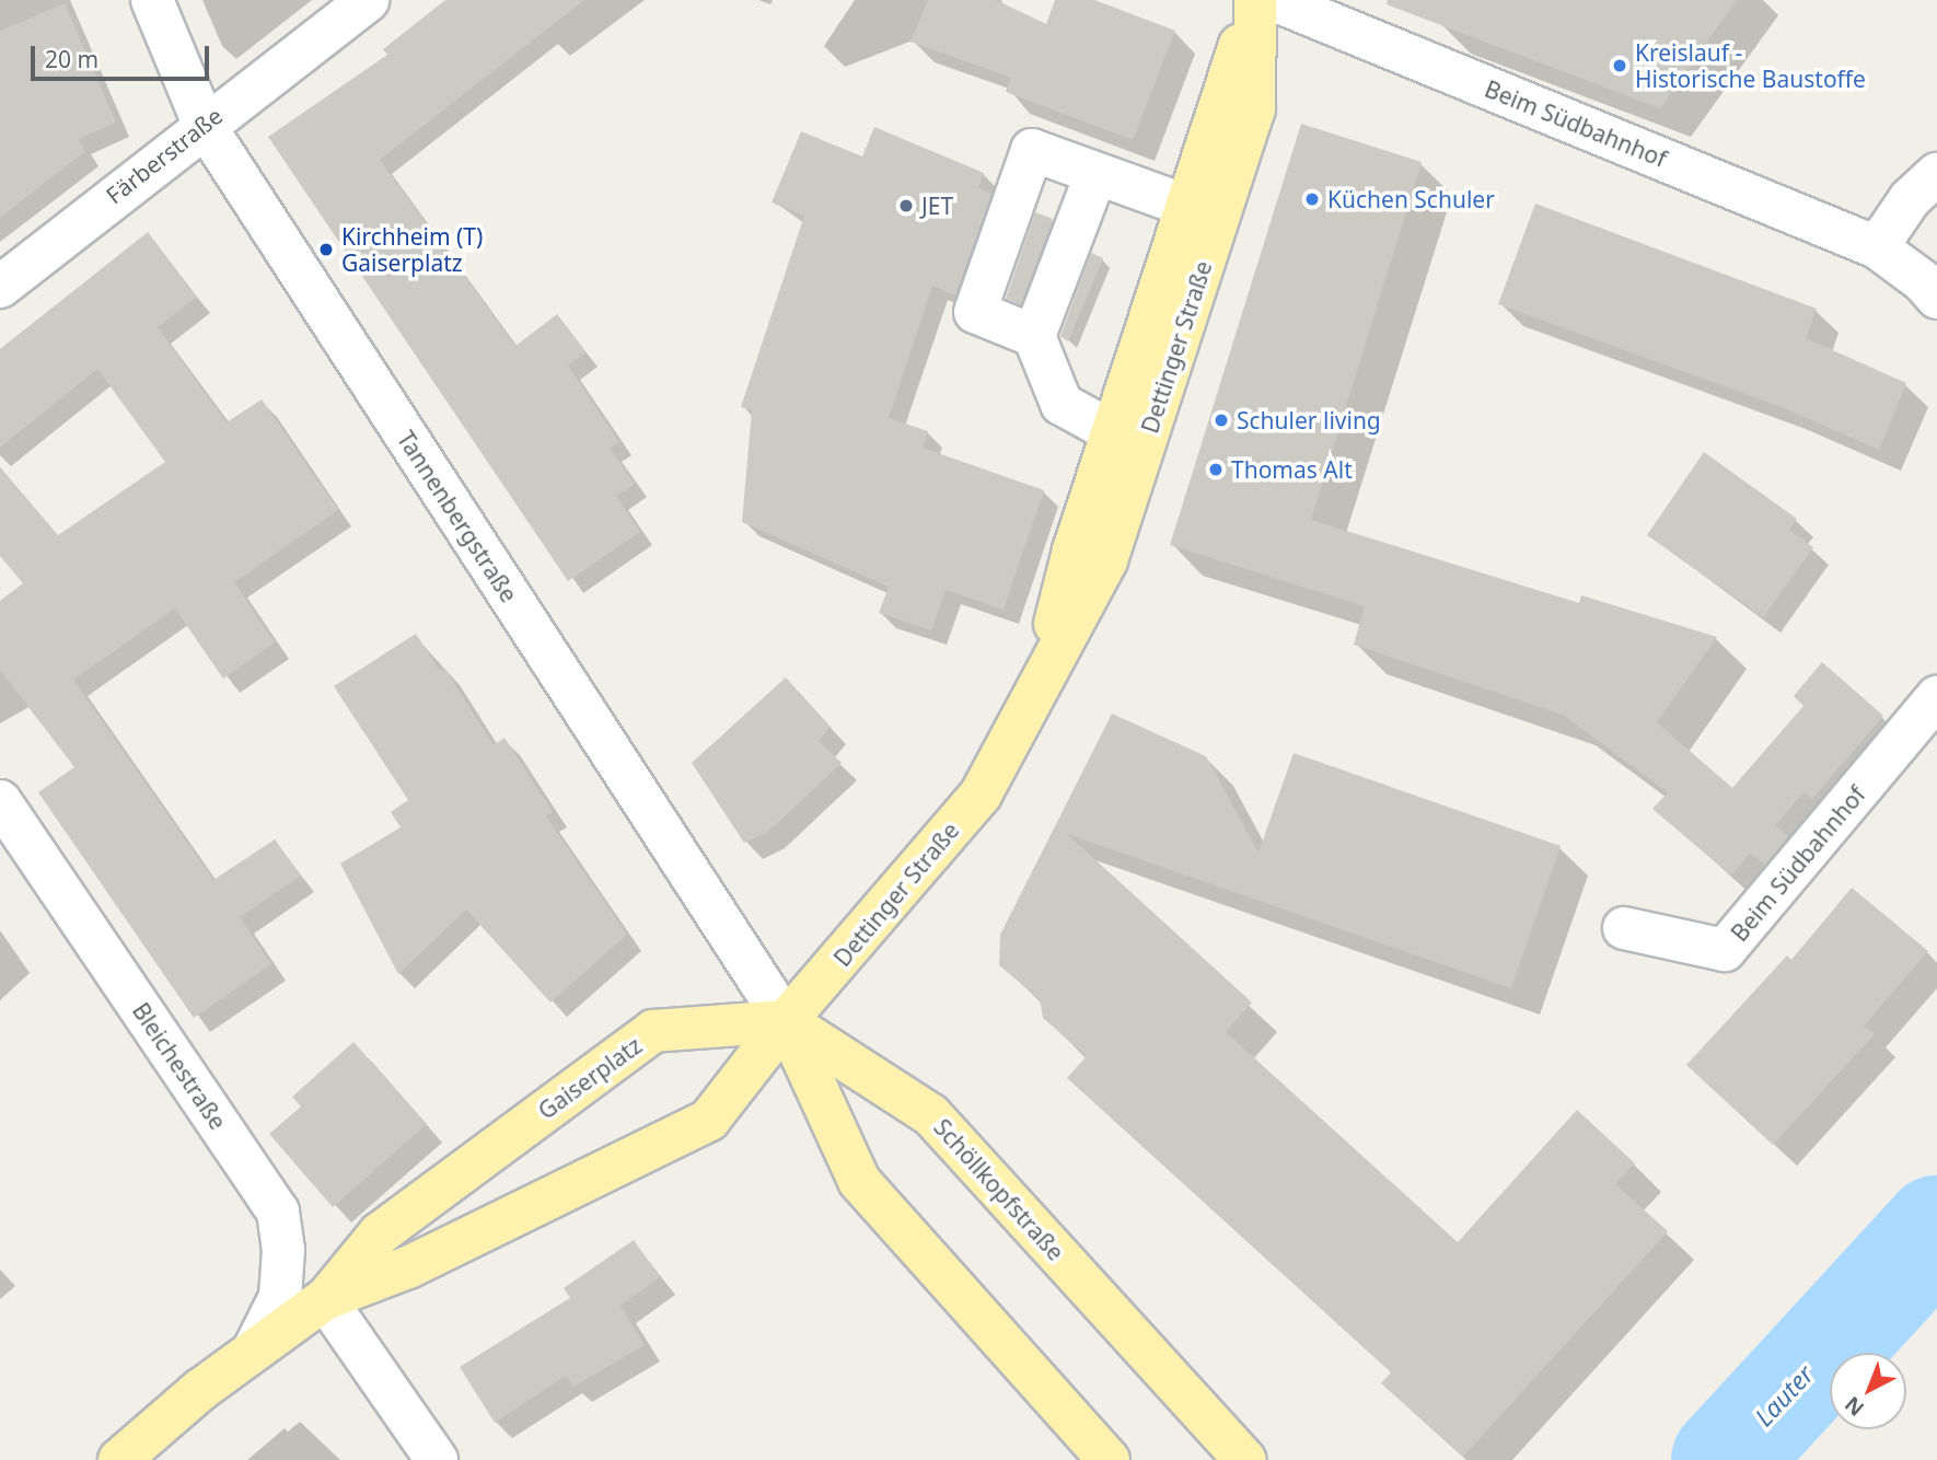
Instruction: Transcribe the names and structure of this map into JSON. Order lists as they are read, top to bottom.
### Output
{
  "streets": {
    "main road": ["Dettinger Straße", "Gaiserplatz", "Schöllkopfstraße"],
    "street": [
      "Beim Südbahnhof",
      "Färberstraße",
      "Tannenbergstraße",
      "Bleichestraße"
    ]
  },
  "crossings": [
    ["Färberstraße", "Tannenbergstraße"],
    ["Dettinger Straße", "Tannenbergstraße"],
    ["Dettinger Straße", "Gaiserplatz"],
    ["Dettinger Straße", "Schöllkopfstraße"],
    ["Tannenbergstraße", "Gaiserplatz"],
    ["Tannenbergstraße", "Schöllkopfstraße"],
    ["Gaiserplatz", "Schöllkopfstraße"]
  ],
  "water": ["Lauter"],
  "places": [
    "Kreislauf - Historische Baustoffe",
    "Küchen Schuler",
    "JET",
    "Kirchheim (T) Gaiserplatz",
    "Schuler living",
    "Thomas Alt"
  ],
  "scale_bar": "20 m",
  "north": "bottom left"
}
